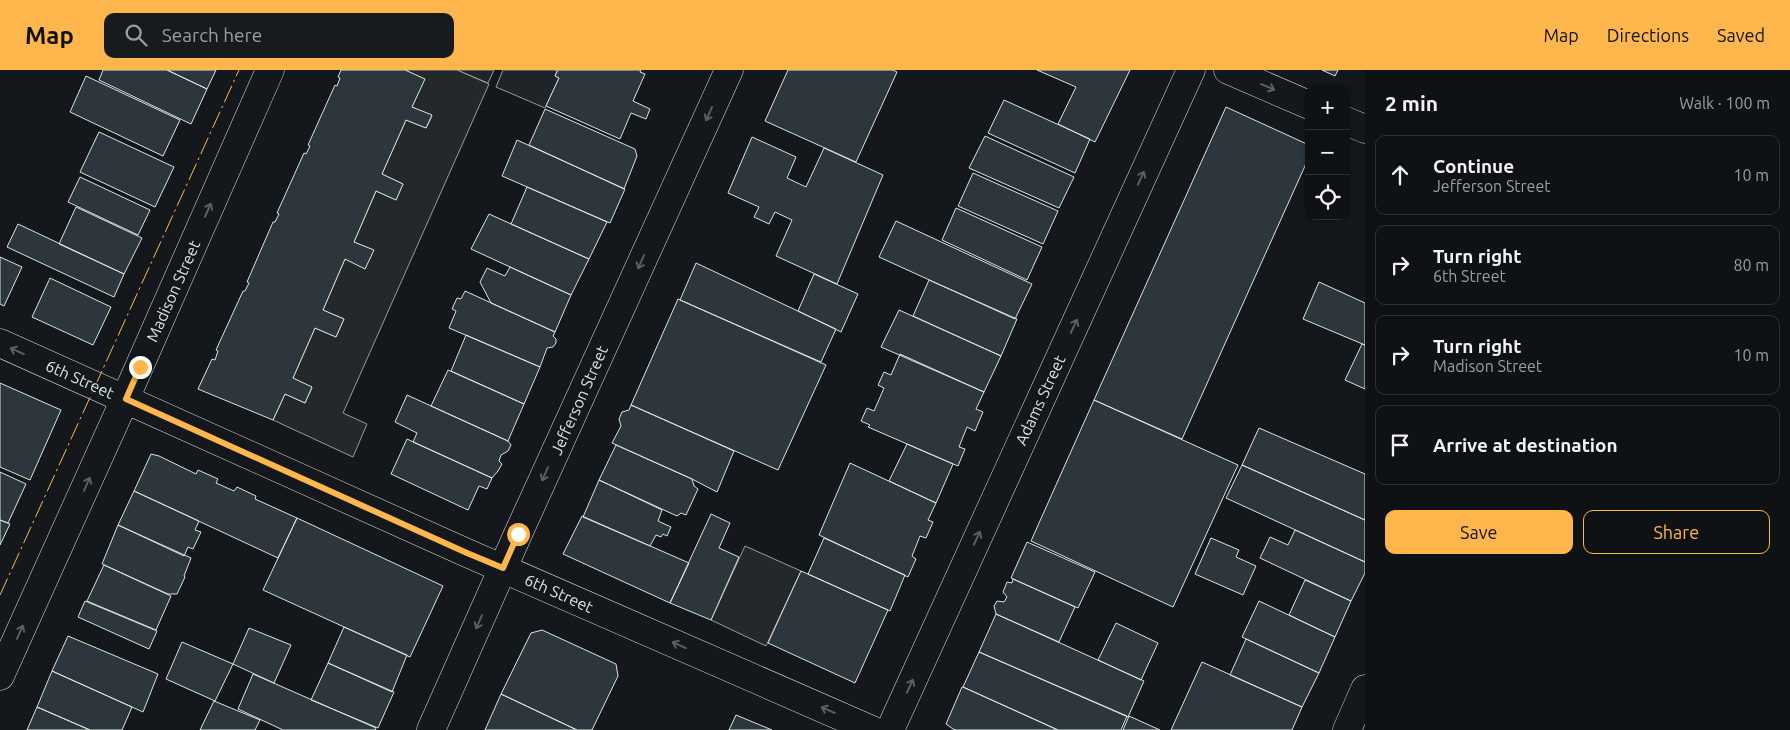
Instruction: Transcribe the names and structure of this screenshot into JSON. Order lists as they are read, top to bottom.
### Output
{
  "streets": {
    "street": [
      "Madison Street",
      "6th Street",
      "Jefferson Street",
      "Adams Street"
    ]
  },
  "crossings": [
    ["Madison Street", "6th Street"],
    ["6th Street", "Jefferson Street"]
  ],
  "one_way": [
    "Madison Street",
    "6th Street",
    "Jefferson Street",
    "Adams Street"
  ],
  "page": {
    "header": "Map",
    "search": "Search here",
    "nav": ["Map", "Directions", "Saved"],
    "heading": ["2 min", "Walk · 100 m"],
    "map_buttons": ["+", "−"],
    "list": [
      ["Continue", "Jefferson Street", "10 m"],
      ["Turn right", "6th Street", "80 m"],
      ["Turn right", "Madison Street", "10 m"],
      "Arrive at destination"
    ],
    "buttons": ["Save", "Share"]
  }
}
